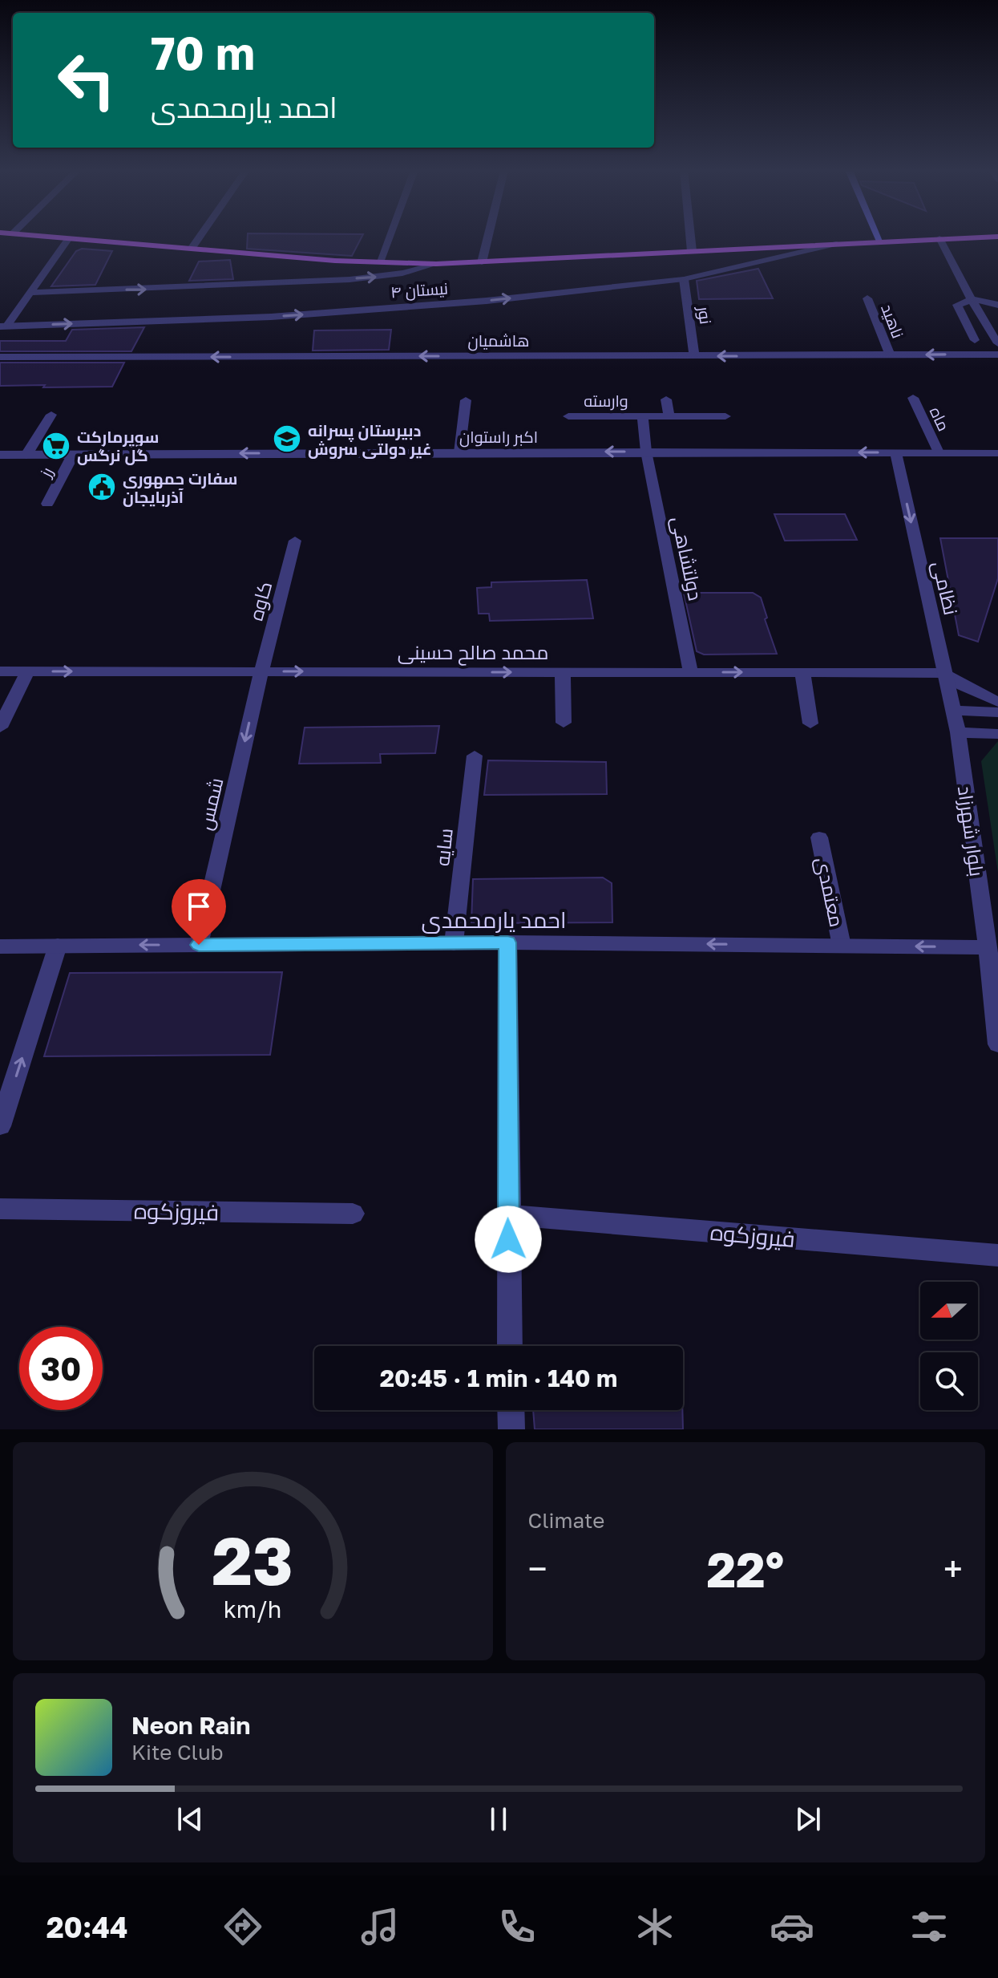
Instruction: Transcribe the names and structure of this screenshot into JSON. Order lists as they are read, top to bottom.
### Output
{
  "streets": {
    "street": [
      "نیستان ۴",
      "نور",
      "ناهید",
      "هاشمیان",
      "وارسته",
      "ماه",
      "اکبر راستوان",
      "رز",
      "دولتشاهی",
      "نظامی",
      "کاوه",
      "محمد صالح حسینی",
      "شمس",
      "بلوار شهرزاد",
      "سایه",
      "معتمدی",
      "احمد یارمحمدی",
      "فیروزکوه"
    ]
  },
  "crossings": [
    ["نیستان ۴", "نور"],
    ["نور", "هاشمیان"],
    ["ناهید", "هاشمیان"],
    ["وارسته", "اکبر راستوان"],
    ["وارسته", "دولتشاهی"],
    ["ماه", "اکبر راستوان"],
    ["اکبر راستوان", "رز"],
    ["اکبر راستوان", "دولتشاهی"],
    ["اکبر راستوان", "نظامی"],
    ["دولتشاهی", "محمد صالح حسینی"],
    ["نظامی", "محمد صالح حسینی"],
    ["نظامی", "بلوار شهرزاد"],
    ["کاوه", "محمد صالح حسینی"],
    ["کاوه", "شمس"],
    ["محمد صالح حسینی", "شمس"],
    ["شمس", "احمد یارمحمدی"],
    ["بلوار شهرزاد", "احمد یارمحمدی"],
    ["سایه", "احمد یارمحمدی"],
    ["معتمدی", "احمد یارمحمدی"]
  ],
  "one_way": [
    "اکبر راستوان",
    "نظامی",
    "محمد صالح حسینی",
    "شمس",
    "احمد یارمحمدی"
  ],
  "places": {
    "school or university": ["دبیرستان پسرانه غیر دولتی سروش"],
    "supermarket": ["سوپرمارکت گل نرگس"],
    "public building": ["سفارت جمهوری آذربایجان"]
  },
  "north": "left",
  "page": {
    "turn": ["70 m", "احمد یارمحمدی"],
    "limit": "30",
    "trip": "20:45 · 1 min · 140 m",
    "tile": "Climate",
    "heat": ["−", "22°", "+"],
    "song": ["Neon Rain", "Kite Club"],
    "tabs": "20:44",
    "gauge": ["23", "km/h"]
  }
}
